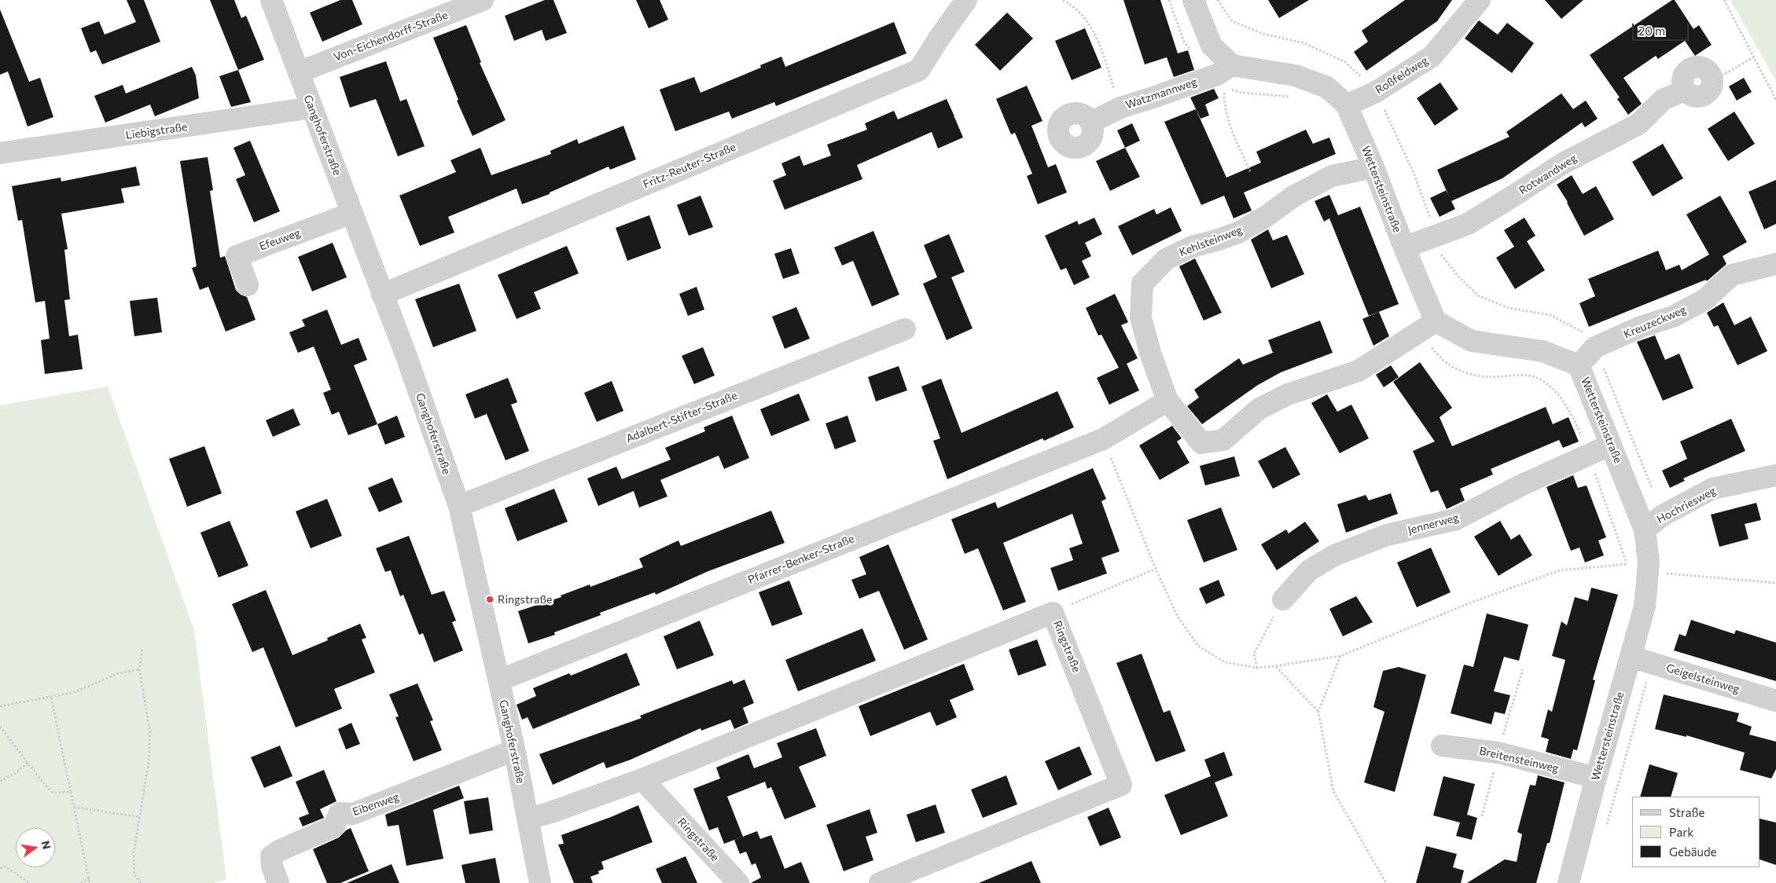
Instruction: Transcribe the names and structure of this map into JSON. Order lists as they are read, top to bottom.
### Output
{
  "streets": {
    "street": [
      "Von-Eichendorff-Straße",
      "Roßfeldweg",
      "Watzmannweg",
      "Liebigstraße",
      "Ganghoferstraße",
      "Fritz-Reuter-Straße",
      "Rotwandweg",
      "Wettersteinstraße",
      "Efeuweg",
      "Kehlsteinweg",
      "Kreuzeckweg",
      "Adalbert-Stifter-Straße",
      "Hochriesweg",
      "Jennerweg",
      "Pfarrer-Benker-Straße",
      "Ringstraße",
      "Geigelsteinweg",
      "Breitensteinweg",
      "Eibenweg"
    ]
  },
  "crossings": [
    ["Von-Eichendorff-Straße", "Ganghoferstraße"],
    ["Roßfeldweg", "Wettersteinstraße"],
    ["Watzmannweg", "Wettersteinstraße"],
    ["Liebigstraße", "Ganghoferstraße"],
    ["Ganghoferstraße", "Fritz-Reuter-Straße"],
    ["Ganghoferstraße", "Efeuweg"],
    ["Ganghoferstraße", "Adalbert-Stifter-Straße"],
    ["Ganghoferstraße", "Pfarrer-Benker-Straße"],
    ["Ganghoferstraße", "Ringstraße"],
    ["Ganghoferstraße", "Eibenweg"],
    ["Rotwandweg", "Wettersteinstraße"],
    ["Wettersteinstraße", "Kehlsteinweg"],
    ["Wettersteinstraße", "Kreuzeckweg"],
    ["Wettersteinstraße", "Hochriesweg"],
    ["Wettersteinstraße", "Jennerweg"],
    ["Wettersteinstraße", "Geigelsteinweg"],
    ["Wettersteinstraße", "Breitensteinweg"]
  ],
  "places": ["Ringstraße"],
  "legend": ["Straße", "Park", "Gebäude"],
  "scale_bar": "20 m",
  "north": "right"
}
